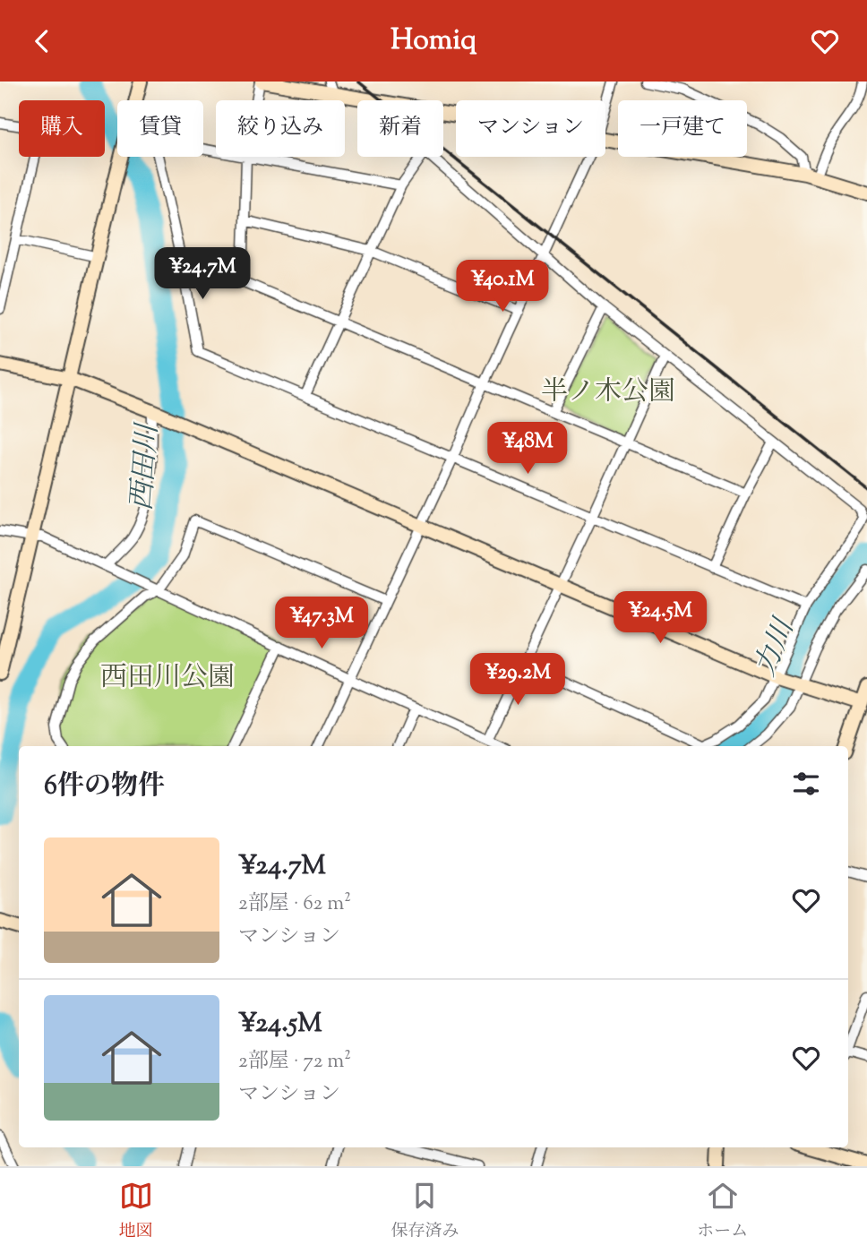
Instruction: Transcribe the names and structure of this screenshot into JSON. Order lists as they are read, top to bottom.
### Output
{
  "water": ["西田川", "力川"],
  "parks": ["半ノ木公園", "西田川公園"],
  "page": {
    "header": "Homiq",
    "chip": [
      "購入",
      "賃貸",
      "絞り込み",
      "新着",
      "マンション",
      "一戸建て"
    ],
    "price": [
      "¥24.7M",
      "¥40.1M",
      "¥48M",
      "¥24.5M",
      "¥47.3M",
      "¥29.2M"
    ],
    "heading": "6件の物件",
    "list": [
      {
        "name": "¥24.7M",
        "note": "2部屋 · 62 m² · マンション"
      },
      {
        "name": "¥24.5M",
        "note": "2部屋 · 72 m² · マンション"
      }
    ],
    "tabs": ["地図", "保存済み", "ホーム"]
  }
}
